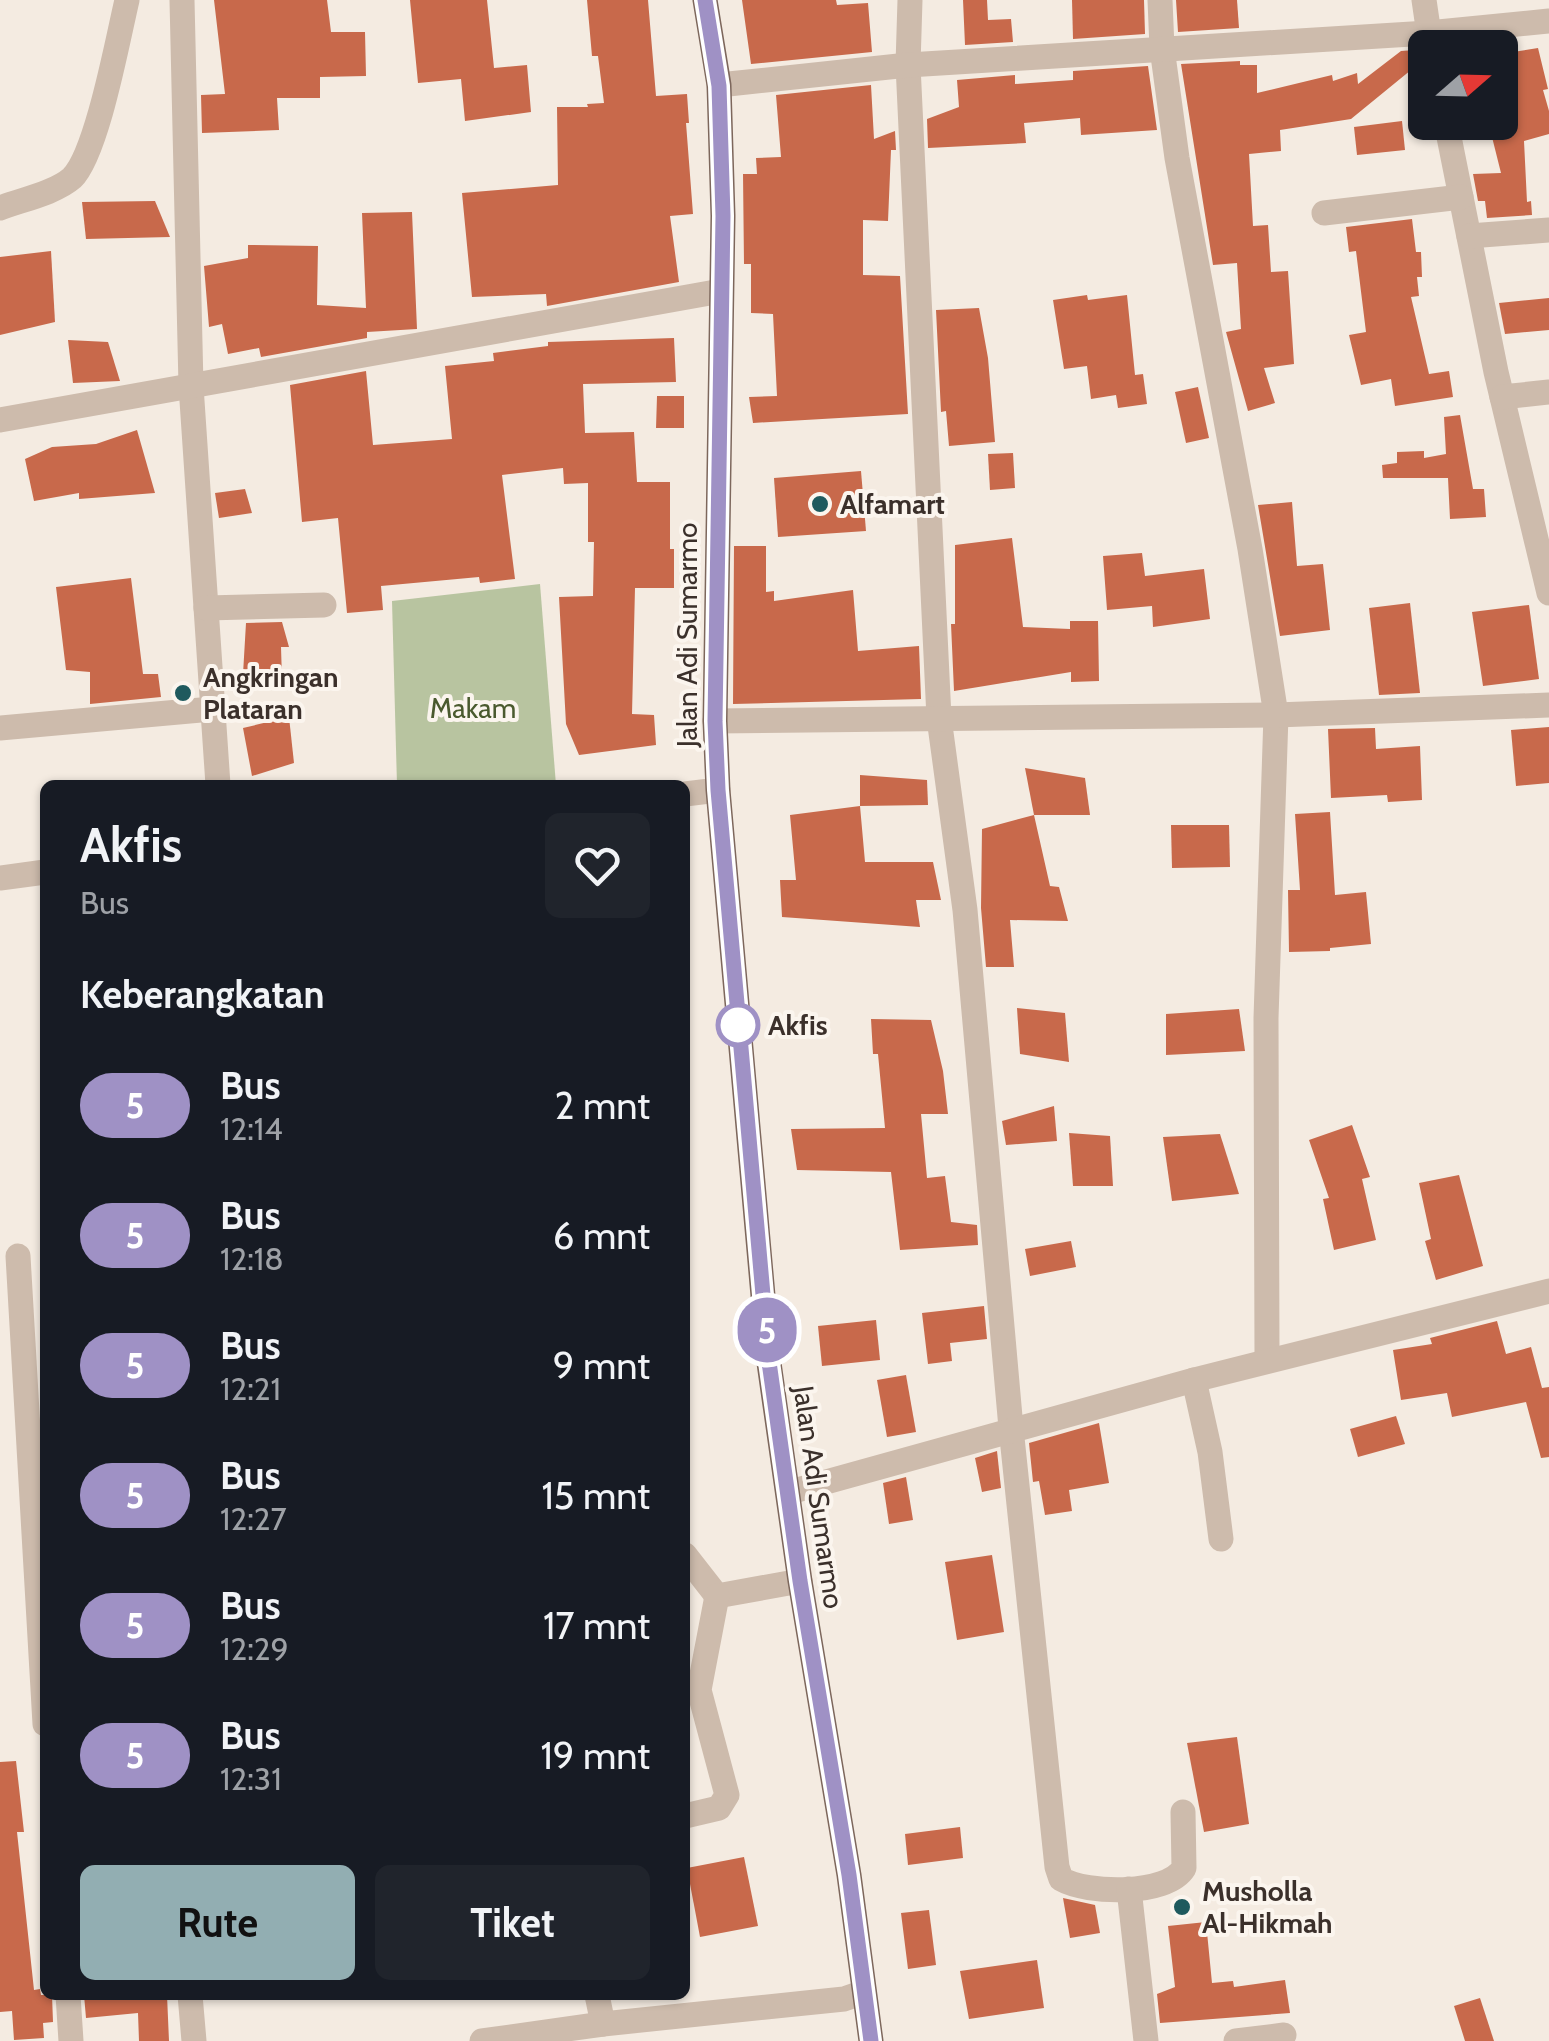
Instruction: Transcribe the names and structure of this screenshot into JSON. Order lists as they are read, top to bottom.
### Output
{
  "streets": {
    "main road": ["Jalan Adi Sumarmo"]
  },
  "parks": ["Makam"],
  "places": [
    "Alfamart",
    "Angkringan Plataran",
    "Akfis",
    "Musholla Al-Hikmah"
  ],
  "lines": ["bus line 5"],
  "north": "right",
  "page": {
    "on_map": "5",
    "heading": [
      ["Akfis", "Bus"],
      "Keberangkatan"
    ],
    "list": [
      {
        "mark": "5",
        "name": "Bus",
        "note": "12:14",
        "value": "2 mnt"
      },
      {
        "mark": "5",
        "name": "Bus",
        "note": "12:18",
        "value": "6 mnt"
      },
      {
        "mark": "5",
        "name": "Bus",
        "note": "12:21",
        "value": "9 mnt"
      },
      {
        "mark": "5",
        "name": "Bus",
        "note": "12:27",
        "value": "15 mnt"
      },
      {
        "mark": "5",
        "name": "Bus",
        "note": "12:29",
        "value": "17 mnt"
      },
      {
        "mark": "5",
        "name": "Bus",
        "note": "12:31",
        "value": "19 mnt"
      }
    ],
    "buttons": ["Rute", "Tiket"]
  }
}
